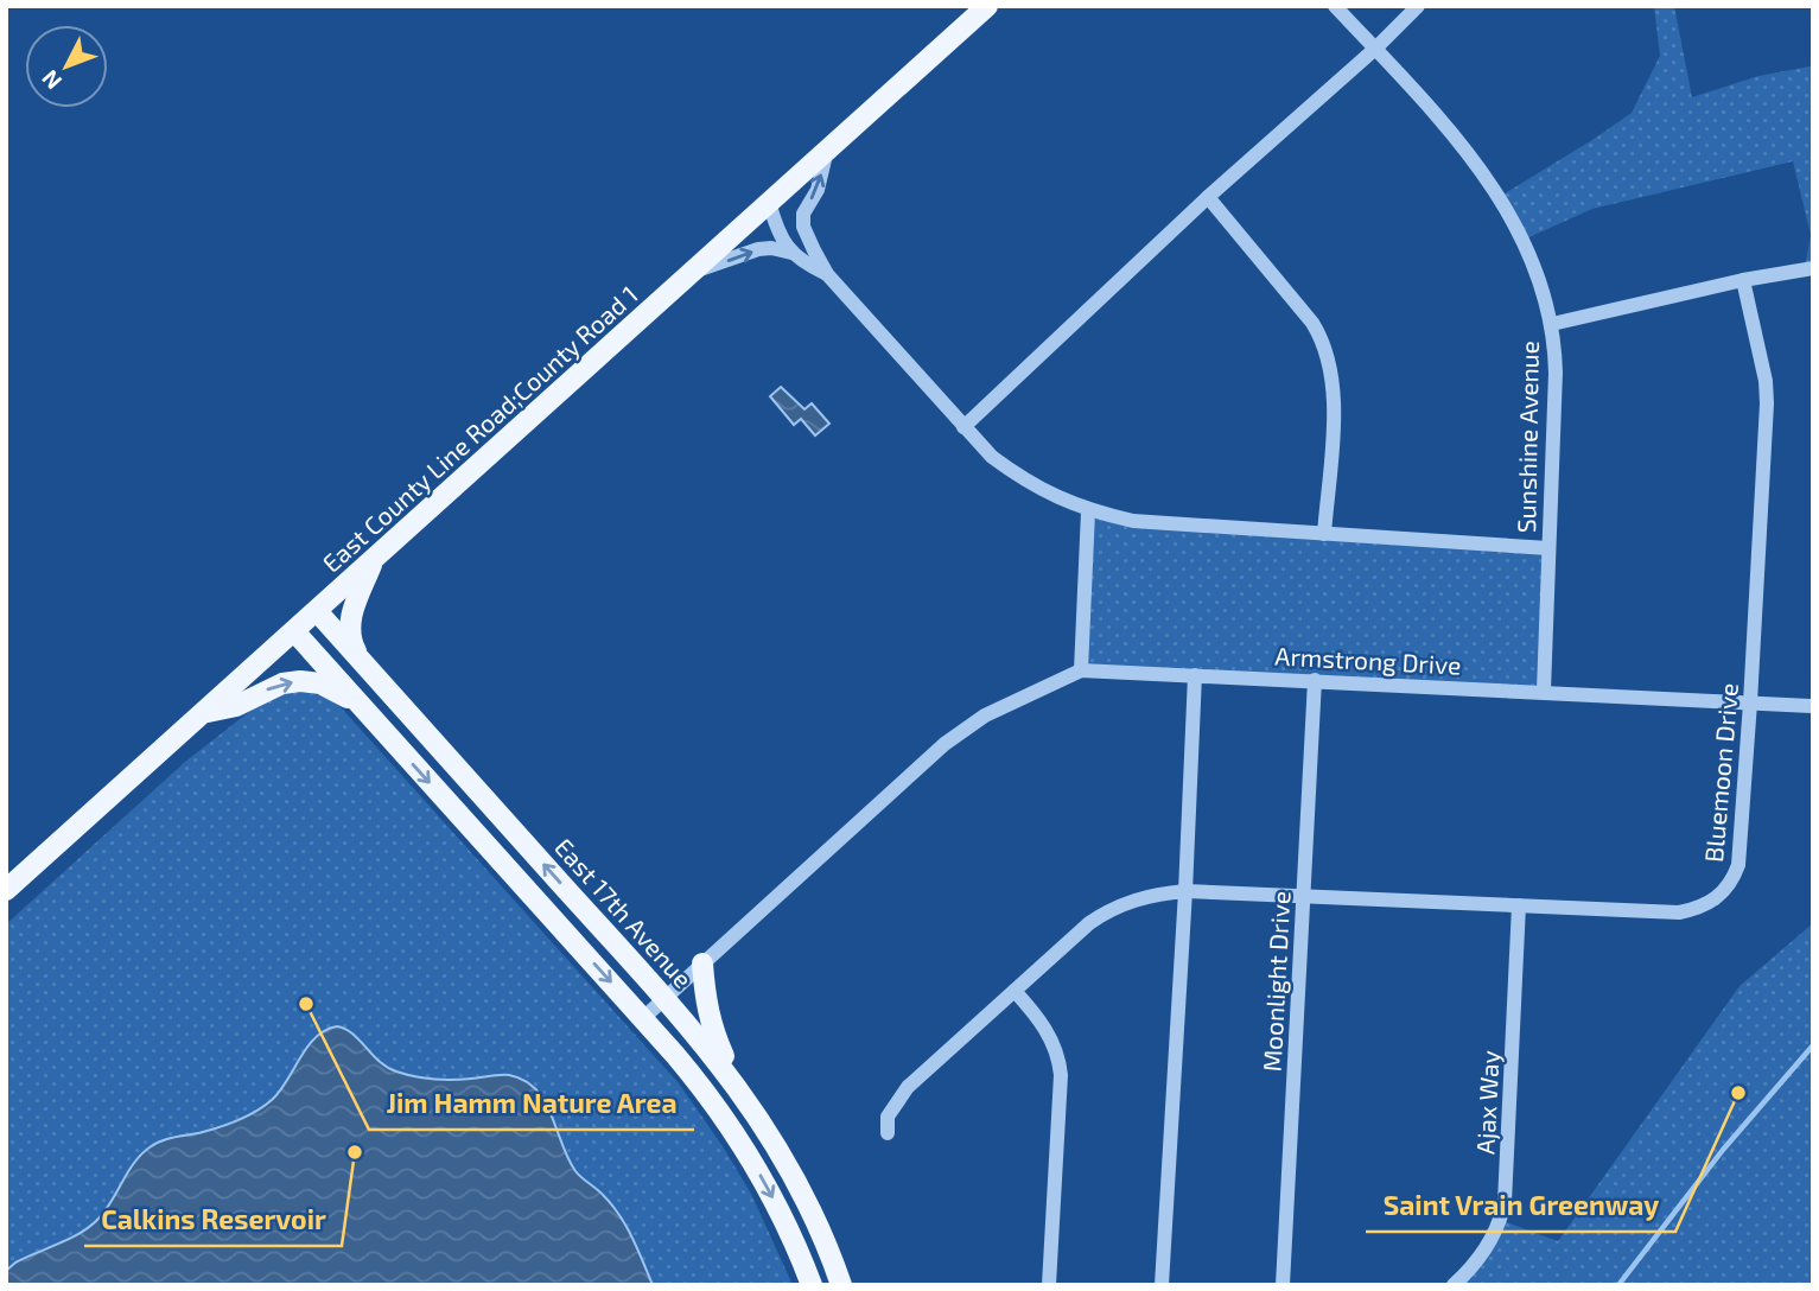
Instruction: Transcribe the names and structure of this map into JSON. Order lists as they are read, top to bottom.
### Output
{
  "streets": {
    "main road": ["East County Line Road;County Road 1", "East 17th Avenue"],
    "street": [
      "Sunshine Avenue",
      "Armstrong Drive",
      "Bluemoon Drive",
      "Moonlight Drive",
      "Ajax Way"
    ]
  },
  "crossings": [
    ["East County Line Road;County Road 1", "East 17th Avenue"],
    ["Sunshine Avenue", "Armstrong Drive"],
    ["Armstrong Drive", "Bluemoon Drive"],
    ["Armstrong Drive", "Moonlight Drive"],
    ["Bluemoon Drive", "Moonlight Drive"],
    ["Bluemoon Drive", "Ajax Way"]
  ],
  "places": ["Jim Hamm Nature Area", "Saint Vrain Greenway", "Calkins Reservoir"],
  "north": "bottom left"
}
